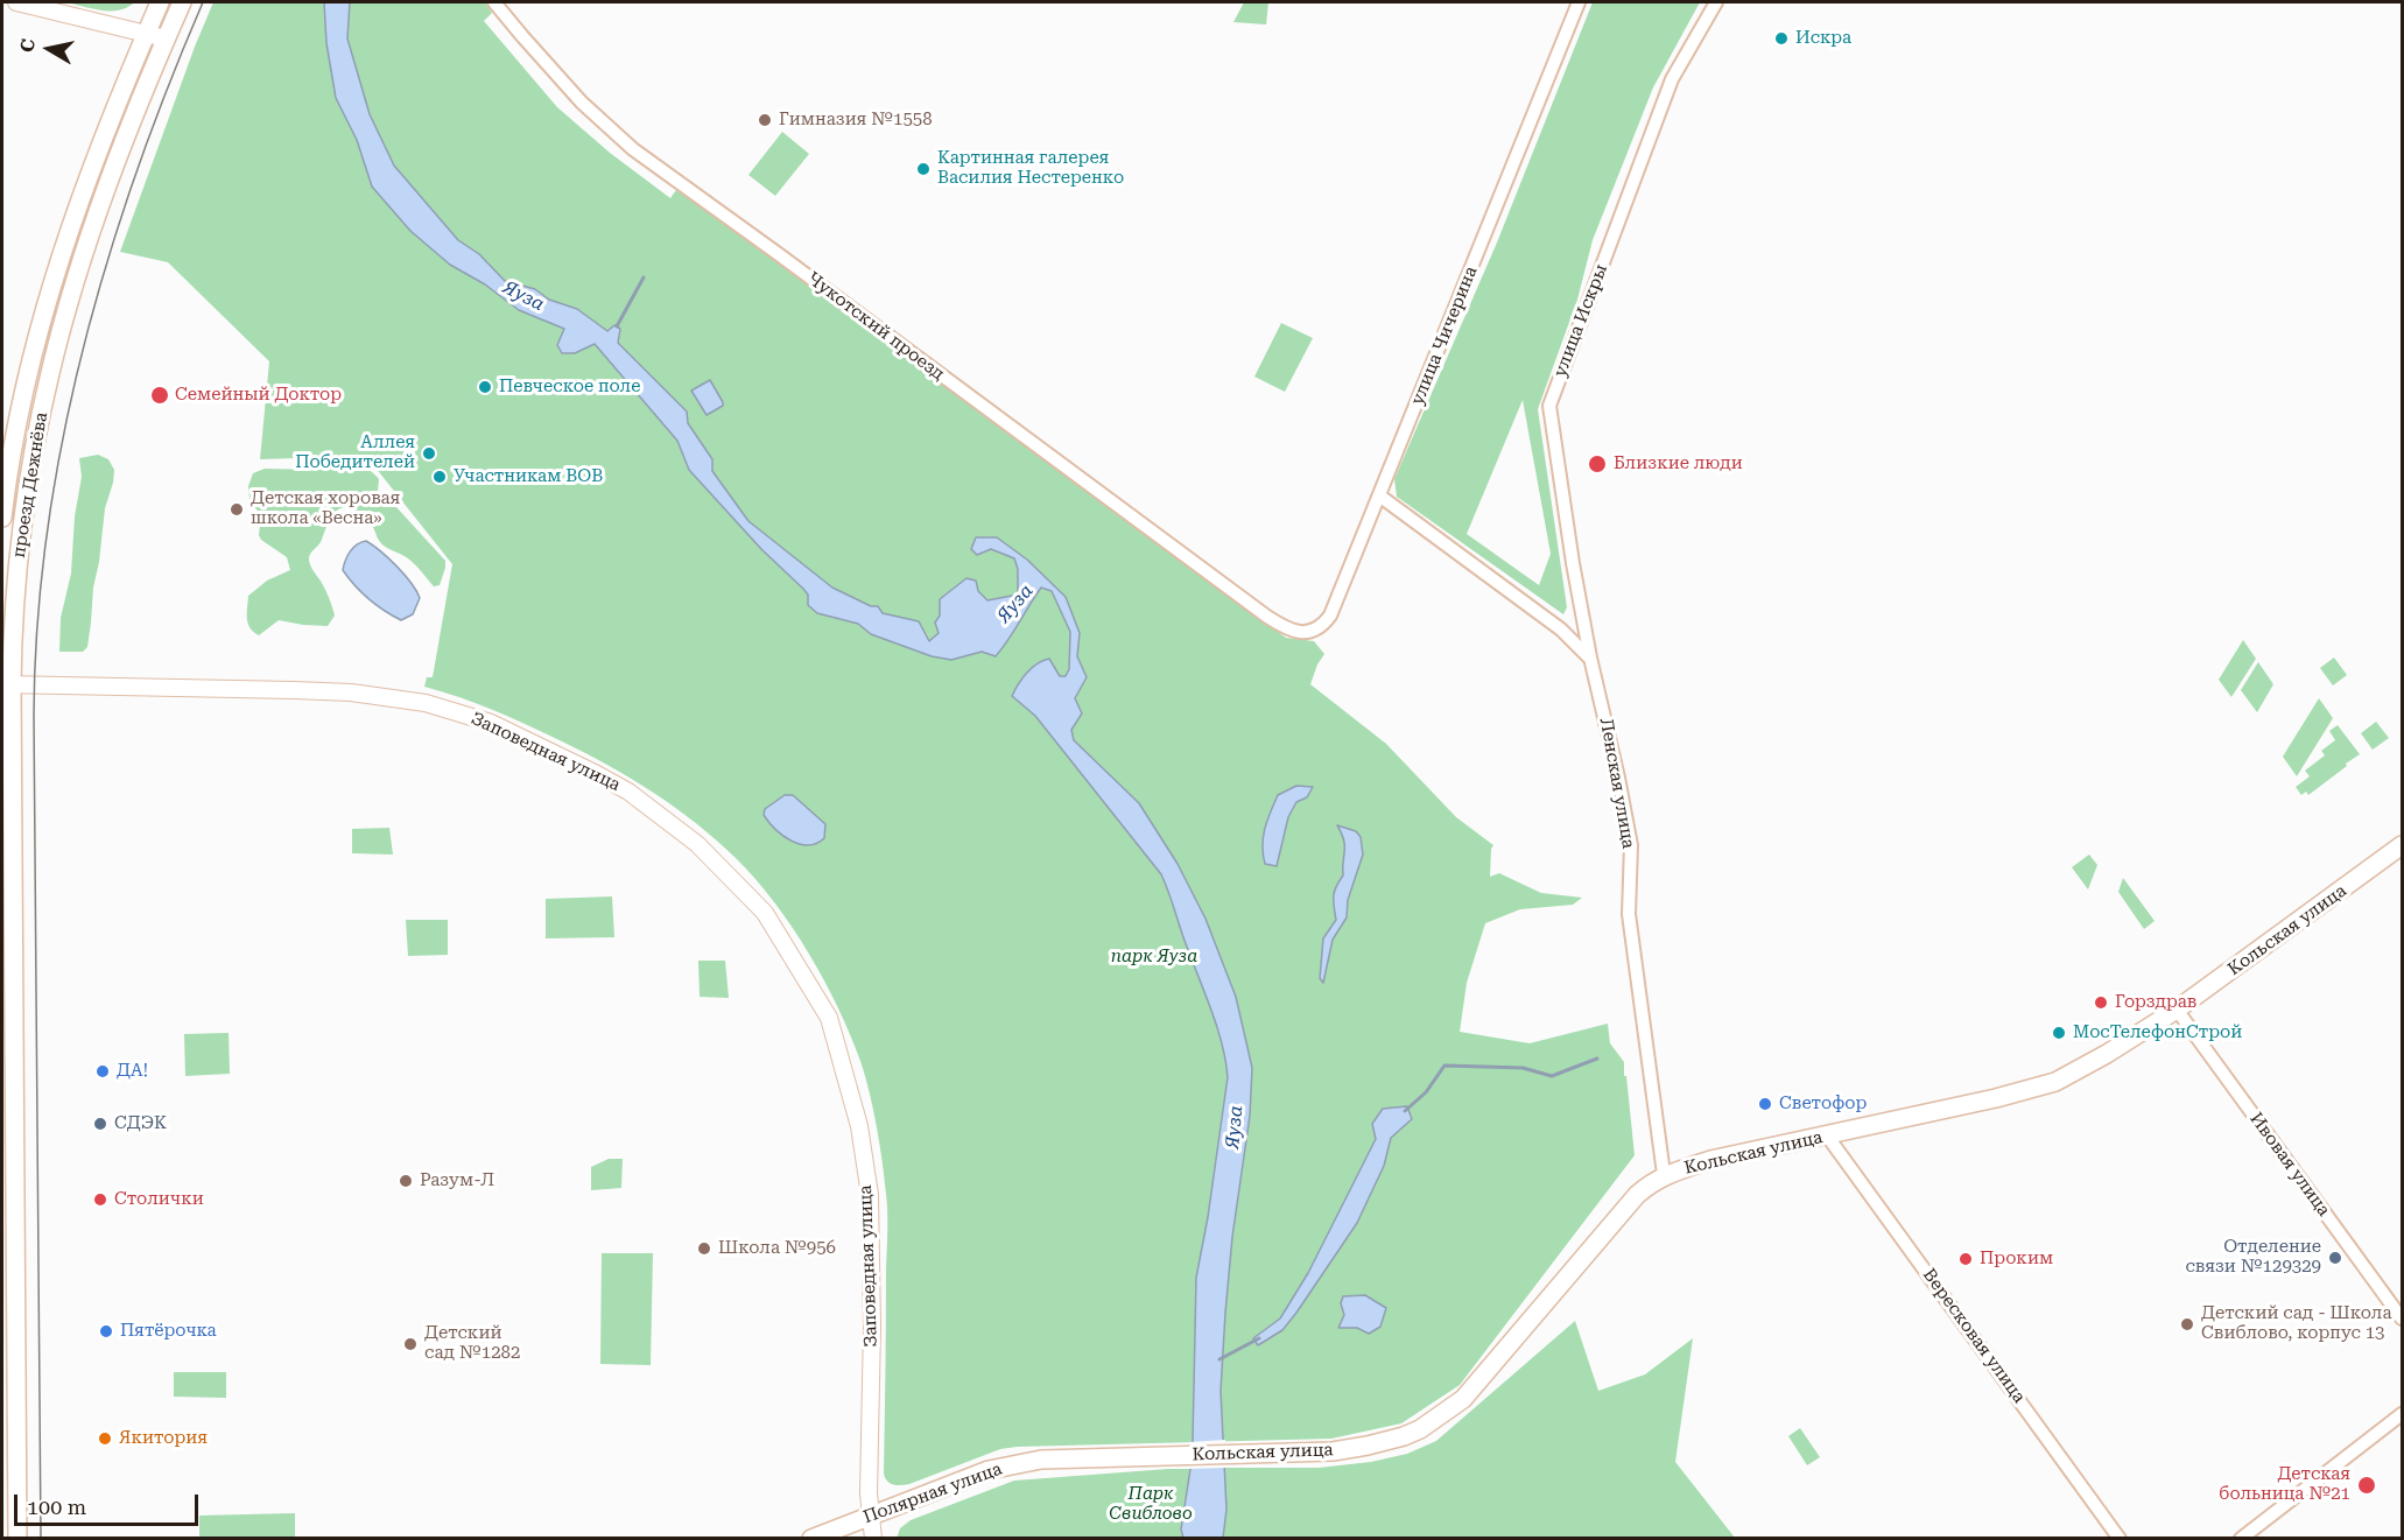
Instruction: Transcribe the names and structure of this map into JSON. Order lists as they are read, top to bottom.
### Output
{
  "streets": {
    "main road": ["проезд Дежнёва", "Кольская улица", "Полярная улица"],
    "street": [
      "улица Искры",
      "Чукотский проезд",
      "улица Чичерина",
      "Заповедная улица",
      "Ленская улица",
      "Ивовая улица",
      "Вересковая улица"
    ]
  },
  "crossings": [
    ["улица Искры", "Ленская улица"],
    ["Чукотский проезд", "улица Чичерина"],
    ["проезд Дежнёва", "Заповедная улица"],
    ["Заповедная улица", "Полярная улица"],
    ["Ленская улица", "Кольская улица"],
    ["Кольская улица", "Ивовая улица"],
    ["Кольская улица", "Вересковая улица"],
    ["Кольская улица", "Полярная улица"]
  ],
  "water": ["Яуза"],
  "parks": ["парк Яуза", "Парк Свиблово"],
  "places": [
    "Искра",
    "Гимназия №1558",
    "Картинная галерея Василия Нестеренко",
    "Певческое поле",
    "Семейный Доктор",
    "Аллея Победителей",
    "Близкие люди",
    "Участникам ВОВ",
    "Детская хоровая школа «Весна»",
    "Горздрав",
    "МосТелефонСтрой",
    "ДА!",
    "Светофор",
    "СДЭК",
    "Разум-Л",
    "Столички",
    "Школа №956",
    "Отделение связи №129329",
    "Проким",
    "Детский сад - Школа Свиблово, корпус 13",
    "Пятёрочка",
    "Детский сад №1282",
    "Якитория",
    "Детская больница №21"
  ],
  "scale_bar": "100 m",
  "north": "left"
}
